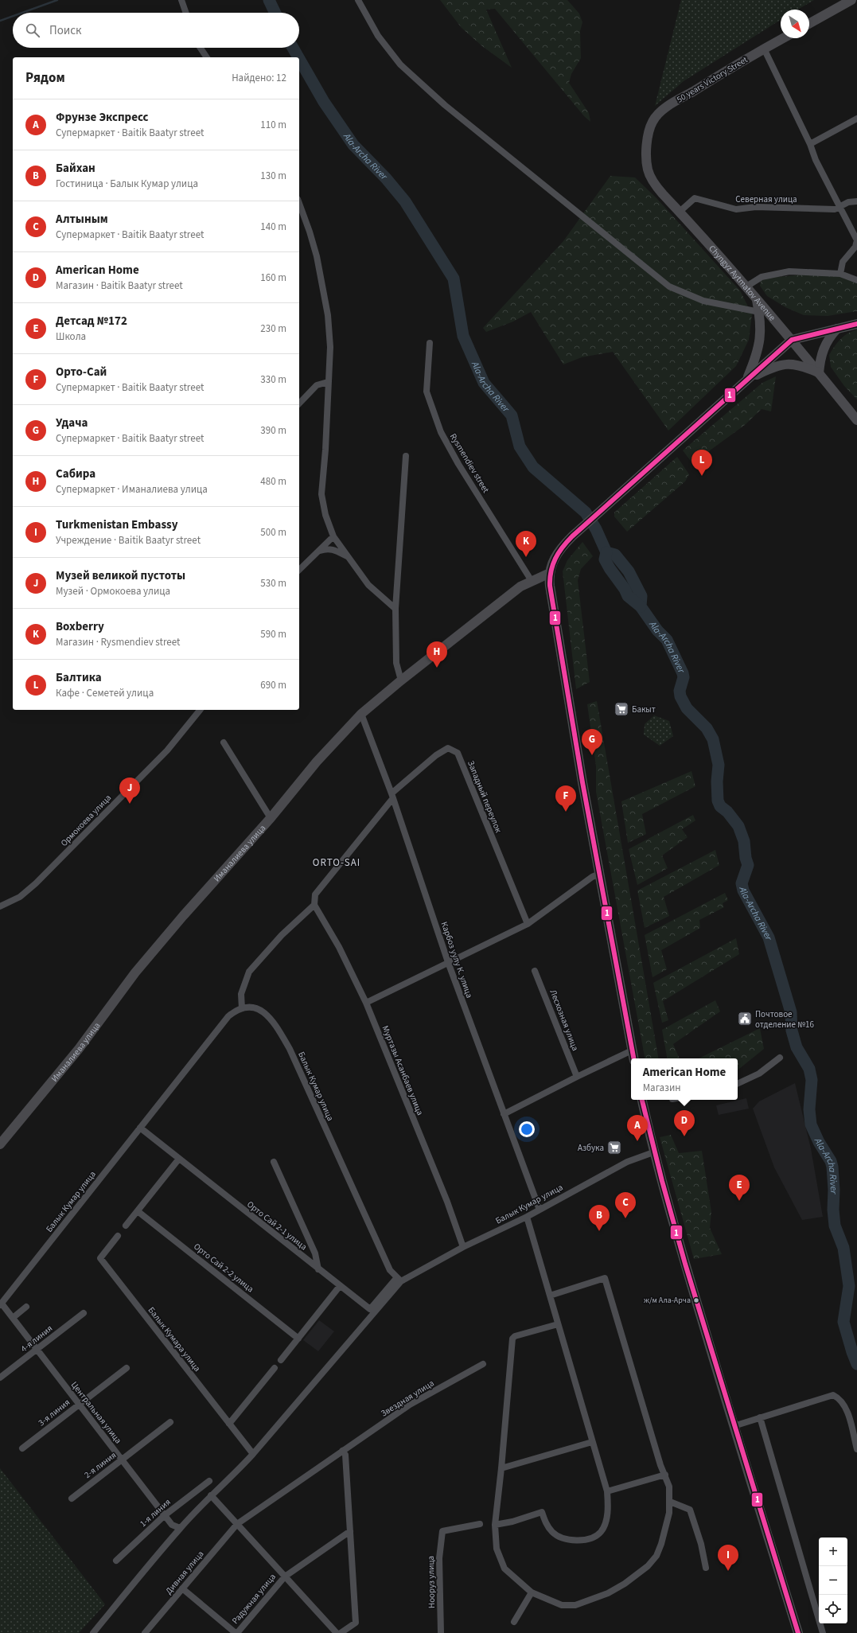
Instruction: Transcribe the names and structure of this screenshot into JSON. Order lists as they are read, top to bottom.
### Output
{
  "streets": {
    "main road": ["50 years Victory Street", "Chyngyz Aytmatov Avenue", "Иманалиева улица"],
    "street": [
      "Северная улица",
      "Rysmendiev street",
      "Западный переулок",
      "Ормокоева улица",
      "Карбоз уулу К. улица",
      "Лесхозная улица",
      "Муртазы Асанбаев улица",
      "Балык Кумар улица",
      "Орто Сай 2-1 улица",
      "Орто Сай 2-2 улица",
      "4-я линия",
      "Балык Кумара улица",
      "Звездная улица",
      "3-я линия",
      "Центральная улица",
      "2-я линия",
      "1-я линия",
      "Дивная улица",
      "Нооруз улица",
      "Радужная улица"
    ]
  },
  "crossings": [
    ["50 years Victory Street", "Chyngyz Aytmatov Avenue"],
    ["Северная улица", "Chyngyz Aytmatov Avenue"],
    ["Rysmendiev street", "Иманалиева улица"],
    ["Западный переулок", "Карбоз уулу К. улица"],
    ["Иманалиева улица", "Карбоз уулу К. улица"],
    ["Карбоз уулу К. улица", "Балык Кумар улица"],
    ["Муртазы Асанбаев улица", "Балык Кумар улица"],
    ["Балык Кумар улица", "Орто Сай 2-1 улица"],
    ["Балык Кумар улица", "Центральная улица"],
    ["4-я линия", "Центральная улица"],
    ["Звездная улица", "Дивная улица"],
    ["3-я линия", "Центральная улица"],
    ["Центральная улица", "2-я линия"],
    ["Центральная улица", "1-я линия"]
  ],
  "districts": ["ORTO-SAI"],
  "water": ["Ala-Archa River"],
  "places": {
    "supermarket": ["Бакыт", "Азбука"],
    "public building": ["Почтовое отделение №16"],
    "other": ["ж/м Ала-Арча"]
  },
  "lines": ["transit line 1"],
  "north": "bottom right",
  "page": {
    "search": "Поиск",
    "heading": ["Рядом", "Найдено: 12"],
    "list": [
      {
        "mark": "A",
        "name": "Фрунзе Экспресс",
        "note": "Супермаркет · Baitik Baatyr street",
        "value": "110 m"
      },
      {
        "mark": "B",
        "name": "Байхан",
        "note": "Гостиница · Балык Кумар улица",
        "value": "130 m"
      },
      {
        "mark": "C",
        "name": "Алтыным",
        "note": "Супермаркет · Baitik Baatyr street",
        "value": "140 m"
      },
      {
        "mark": "D",
        "name": "American Home",
        "note": "Магазин · Baitik Baatyr street",
        "value": "160 m"
      },
      {
        "mark": "E",
        "name": "Детсад №172",
        "note": "Школа",
        "value": "230 m"
      },
      {
        "mark": "F",
        "name": "Орто-Сай",
        "note": "Супермаркет · Baitik Baatyr street",
        "value": "330 m"
      },
      {
        "mark": "G",
        "name": "Удача",
        "note": "Супермаркет · Baitik Baatyr street",
        "value": "390 m"
      },
      {
        "mark": "H",
        "name": "Сабира",
        "note": "Супермаркет · Иманалиева улица",
        "value": "480 m"
      },
      {
        "mark": "I",
        "name": "Turkmenistan Embassy",
        "note": "Учреждение · Baitik Baatyr street",
        "value": "500 m"
      },
      {
        "mark": "J",
        "name": "Музей великой пустоты",
        "note": "Музей · Ормокоева улица",
        "value": "530 m"
      },
      {
        "mark": "K",
        "name": "Boxberry",
        "note": "Магазин · Rysmendiev street",
        "value": "590 m"
      },
      {
        "mark": "L",
        "name": "Балтика",
        "note": "Кафе · Семетей улица",
        "value": "690 m"
      }
    ],
    "pins": [
      "L",
      "K",
      "H",
      "G",
      "J",
      "F",
      "D",
      "A",
      "E",
      "C",
      "B",
      "I"
    ],
    "popup": ["American Home", "Магазин"],
    "map_buttons": ["+", "−"]
  }
}
